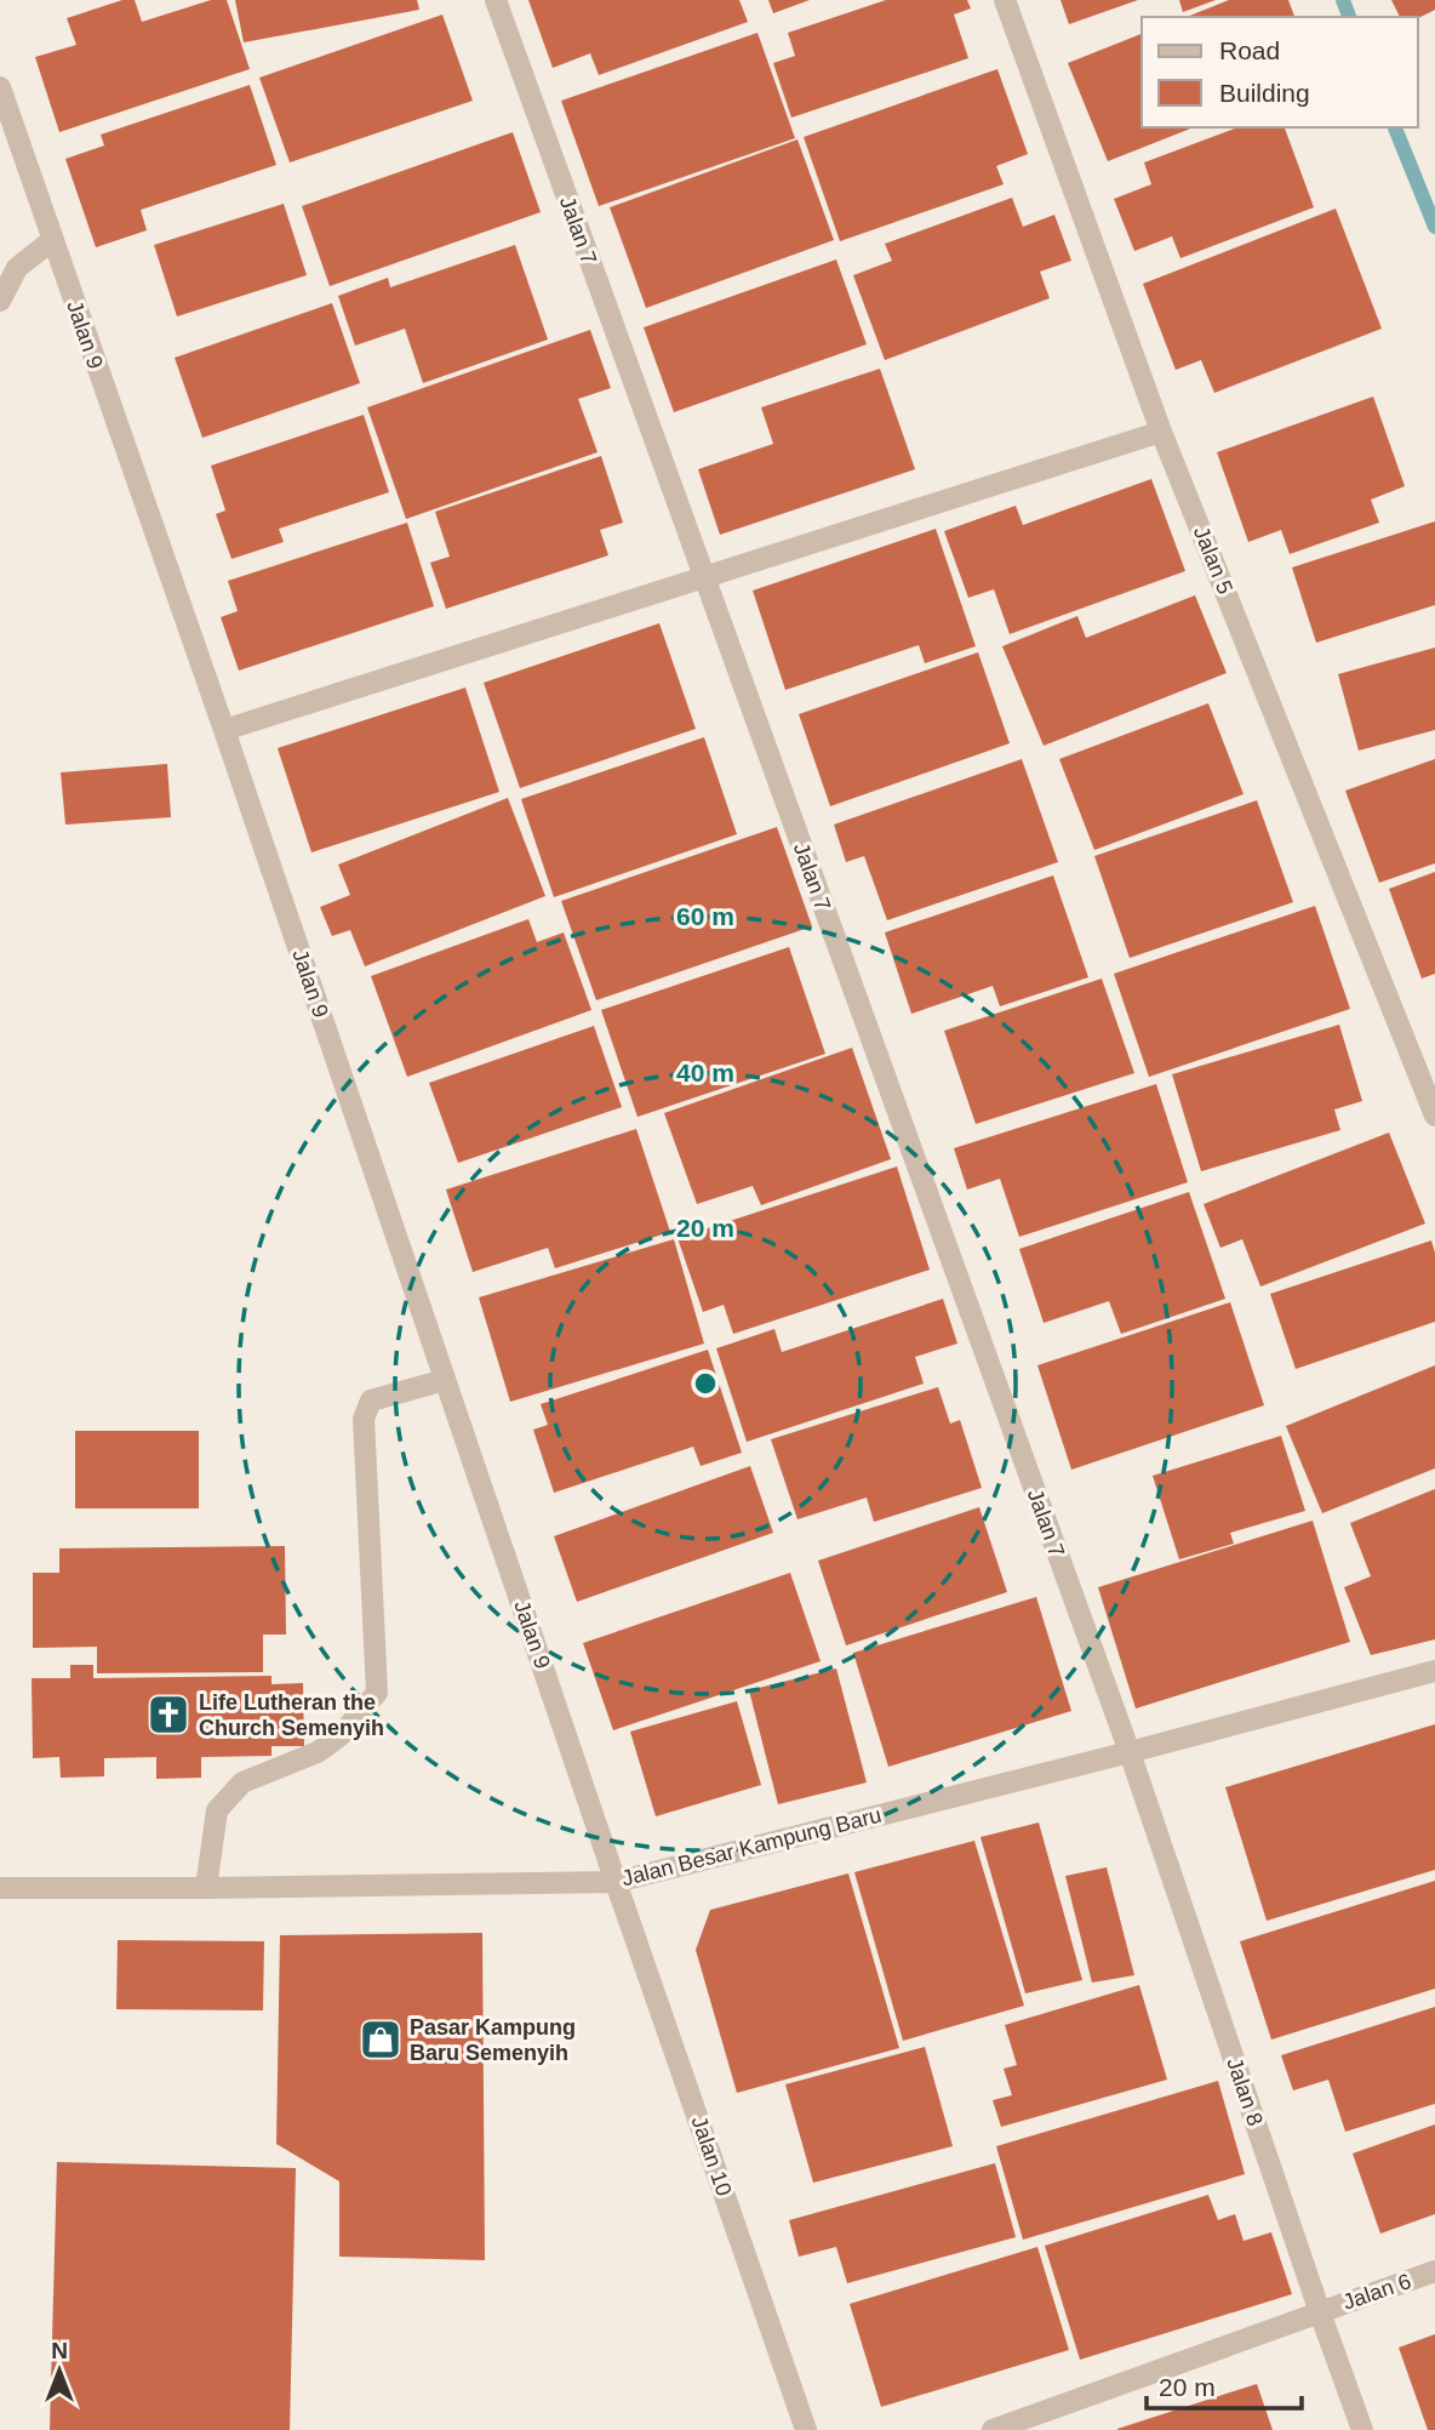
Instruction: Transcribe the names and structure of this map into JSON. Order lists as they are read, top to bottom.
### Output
{
  "streets": {
    "street": [
      "Jalan 7",
      "Jalan 9",
      "Jalan 5",
      "Jalan Besar Kampung Baru",
      "Jalan 8",
      "Jalan 10",
      "Jalan 6"
    ]
  },
  "crossings": [
    ["Jalan 7", "Jalan Besar Kampung Baru"],
    ["Jalan 7", "Jalan 8"],
    ["Jalan 9", "Jalan Besar Kampung Baru"],
    ["Jalan 9", "Jalan 10"],
    ["Jalan Besar Kampung Baru", "Jalan 8"],
    ["Jalan Besar Kampung Baru", "Jalan 10"],
    ["Jalan 8", "Jalan 6"]
  ],
  "places": {
    "church": ["Life Lutheran the Church Semenyih"],
    "shop": ["Pasar Kampung Baru Semenyih"]
  },
  "legend": ["Road", "Building"],
  "scale_bar": "20 m",
  "north": "top",
  "rings": ["60 m", "40 m", "20 m"]
}
